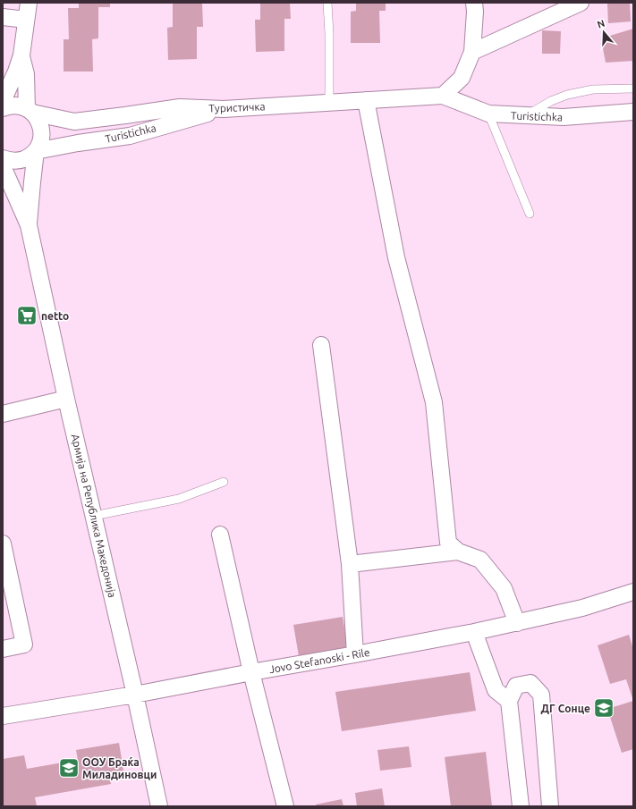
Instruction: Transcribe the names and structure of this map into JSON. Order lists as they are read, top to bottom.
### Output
{
  "streets": {
    "street": [
      "Туристичка",
      "Turistichka",
      "Армија на Република Македонија",
      "Jovo Stefanoski - Rile"
    ]
  },
  "crossings": [
    ["Туристичка", "Turistichka"],
    ["Turistichka", "Армија на Република Македонија"],
    ["Армија на Република Македонија", "Jovo Stefanoski - Rile"]
  ],
  "places": {
    "supermarket": ["netto"],
    "school or university": ["ДГ Сонце", "ООУ Браќа Миладиновци"]
  },
  "north": "top"
}
